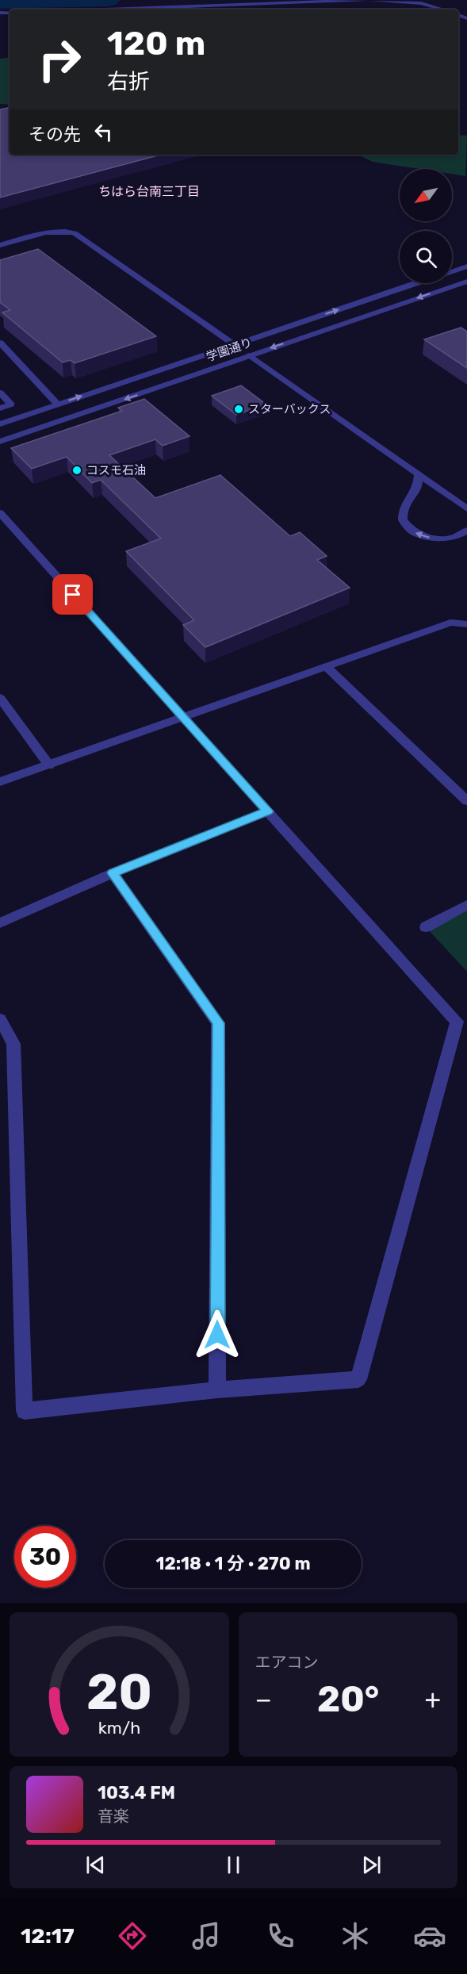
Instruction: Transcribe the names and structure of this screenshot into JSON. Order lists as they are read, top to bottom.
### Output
{
  "streets": {
    "street": ["学園通り"]
  },
  "districts": ["ちはら台南三丁目"],
  "places": ["スターバックス", "コスモ石油"],
  "north": "bottom left",
  "page": {
    "turn": ["120 m", "右折"],
    "then": "その先",
    "limit": "30",
    "trip": "12:18 · 1 分 · 270 m",
    "tile": "エアコン",
    "heat": ["−", "20°", "+"],
    "song": ["103.4 FM", "音楽"],
    "tabs": "12:17",
    "gauge": ["20", "km/h"]
  }
}
